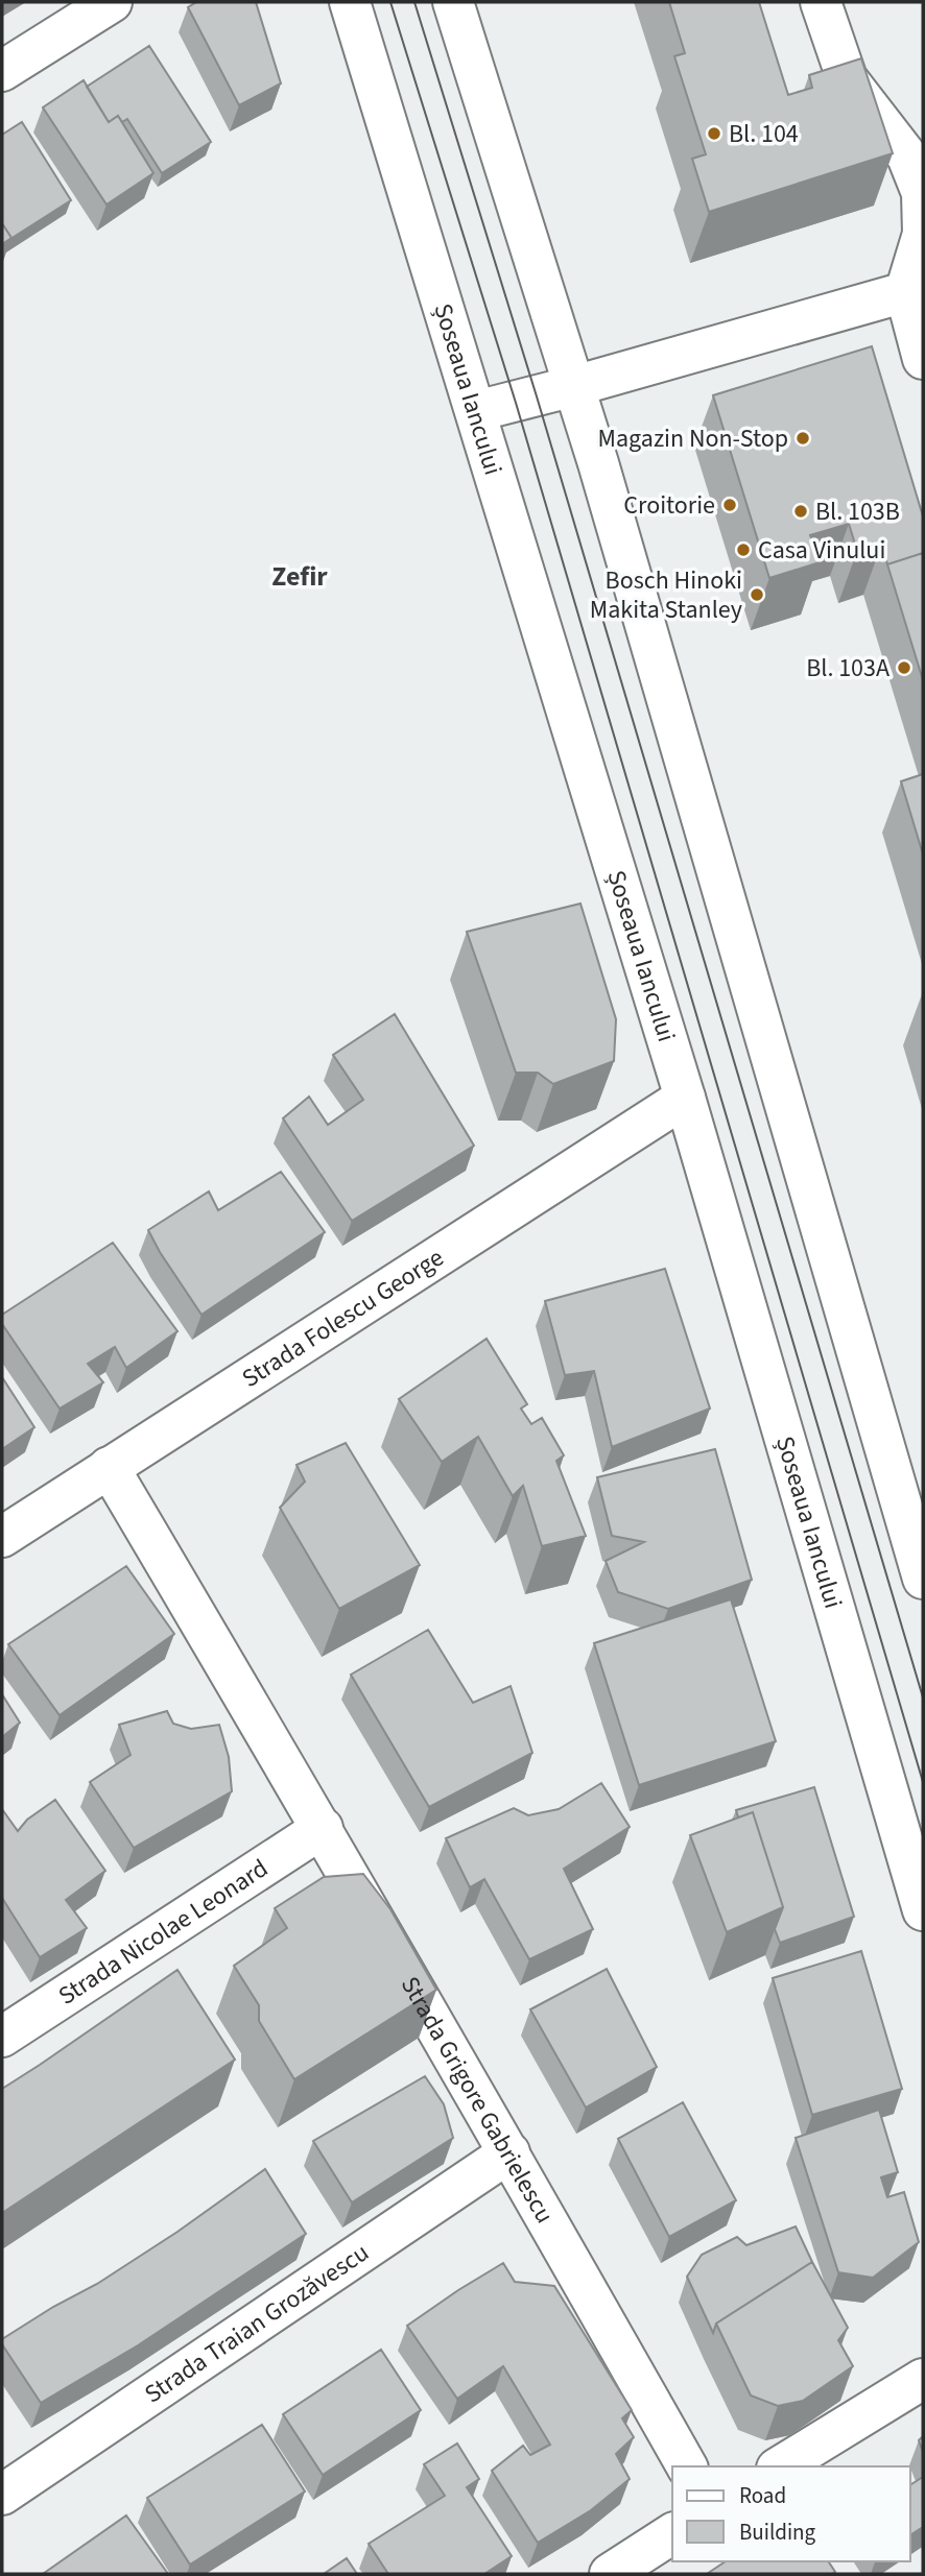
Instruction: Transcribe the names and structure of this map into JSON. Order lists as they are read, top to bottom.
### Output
{
  "streets": {
    "street": [
      "Șoseaua Iancului",
      "Strada Folescu George",
      "Strada Nicolae Leonard",
      "Strada Grigore Gabrielescu",
      "Strada Traian Grozăvescu"
    ]
  },
  "crossings": [
    ["Șoseaua Iancului", "Strada Folescu George"],
    ["Strada Folescu George", "Strada Grigore Gabrielescu"],
    ["Strada Nicolae Leonard", "Strada Grigore Gabrielescu"],
    ["Strada Grigore Gabrielescu", "Strada Traian Grozăvescu"]
  ],
  "districts": ["Zefir"],
  "places": [
    "Bl. 104",
    "Magazin Non-Stop",
    "Croitorie",
    "Bl. 103B",
    "Casa Vinului",
    "Bosch Hinoki Makita Stanley",
    "Bl. 103A"
  ],
  "legend": ["Road", "Building"]
}
